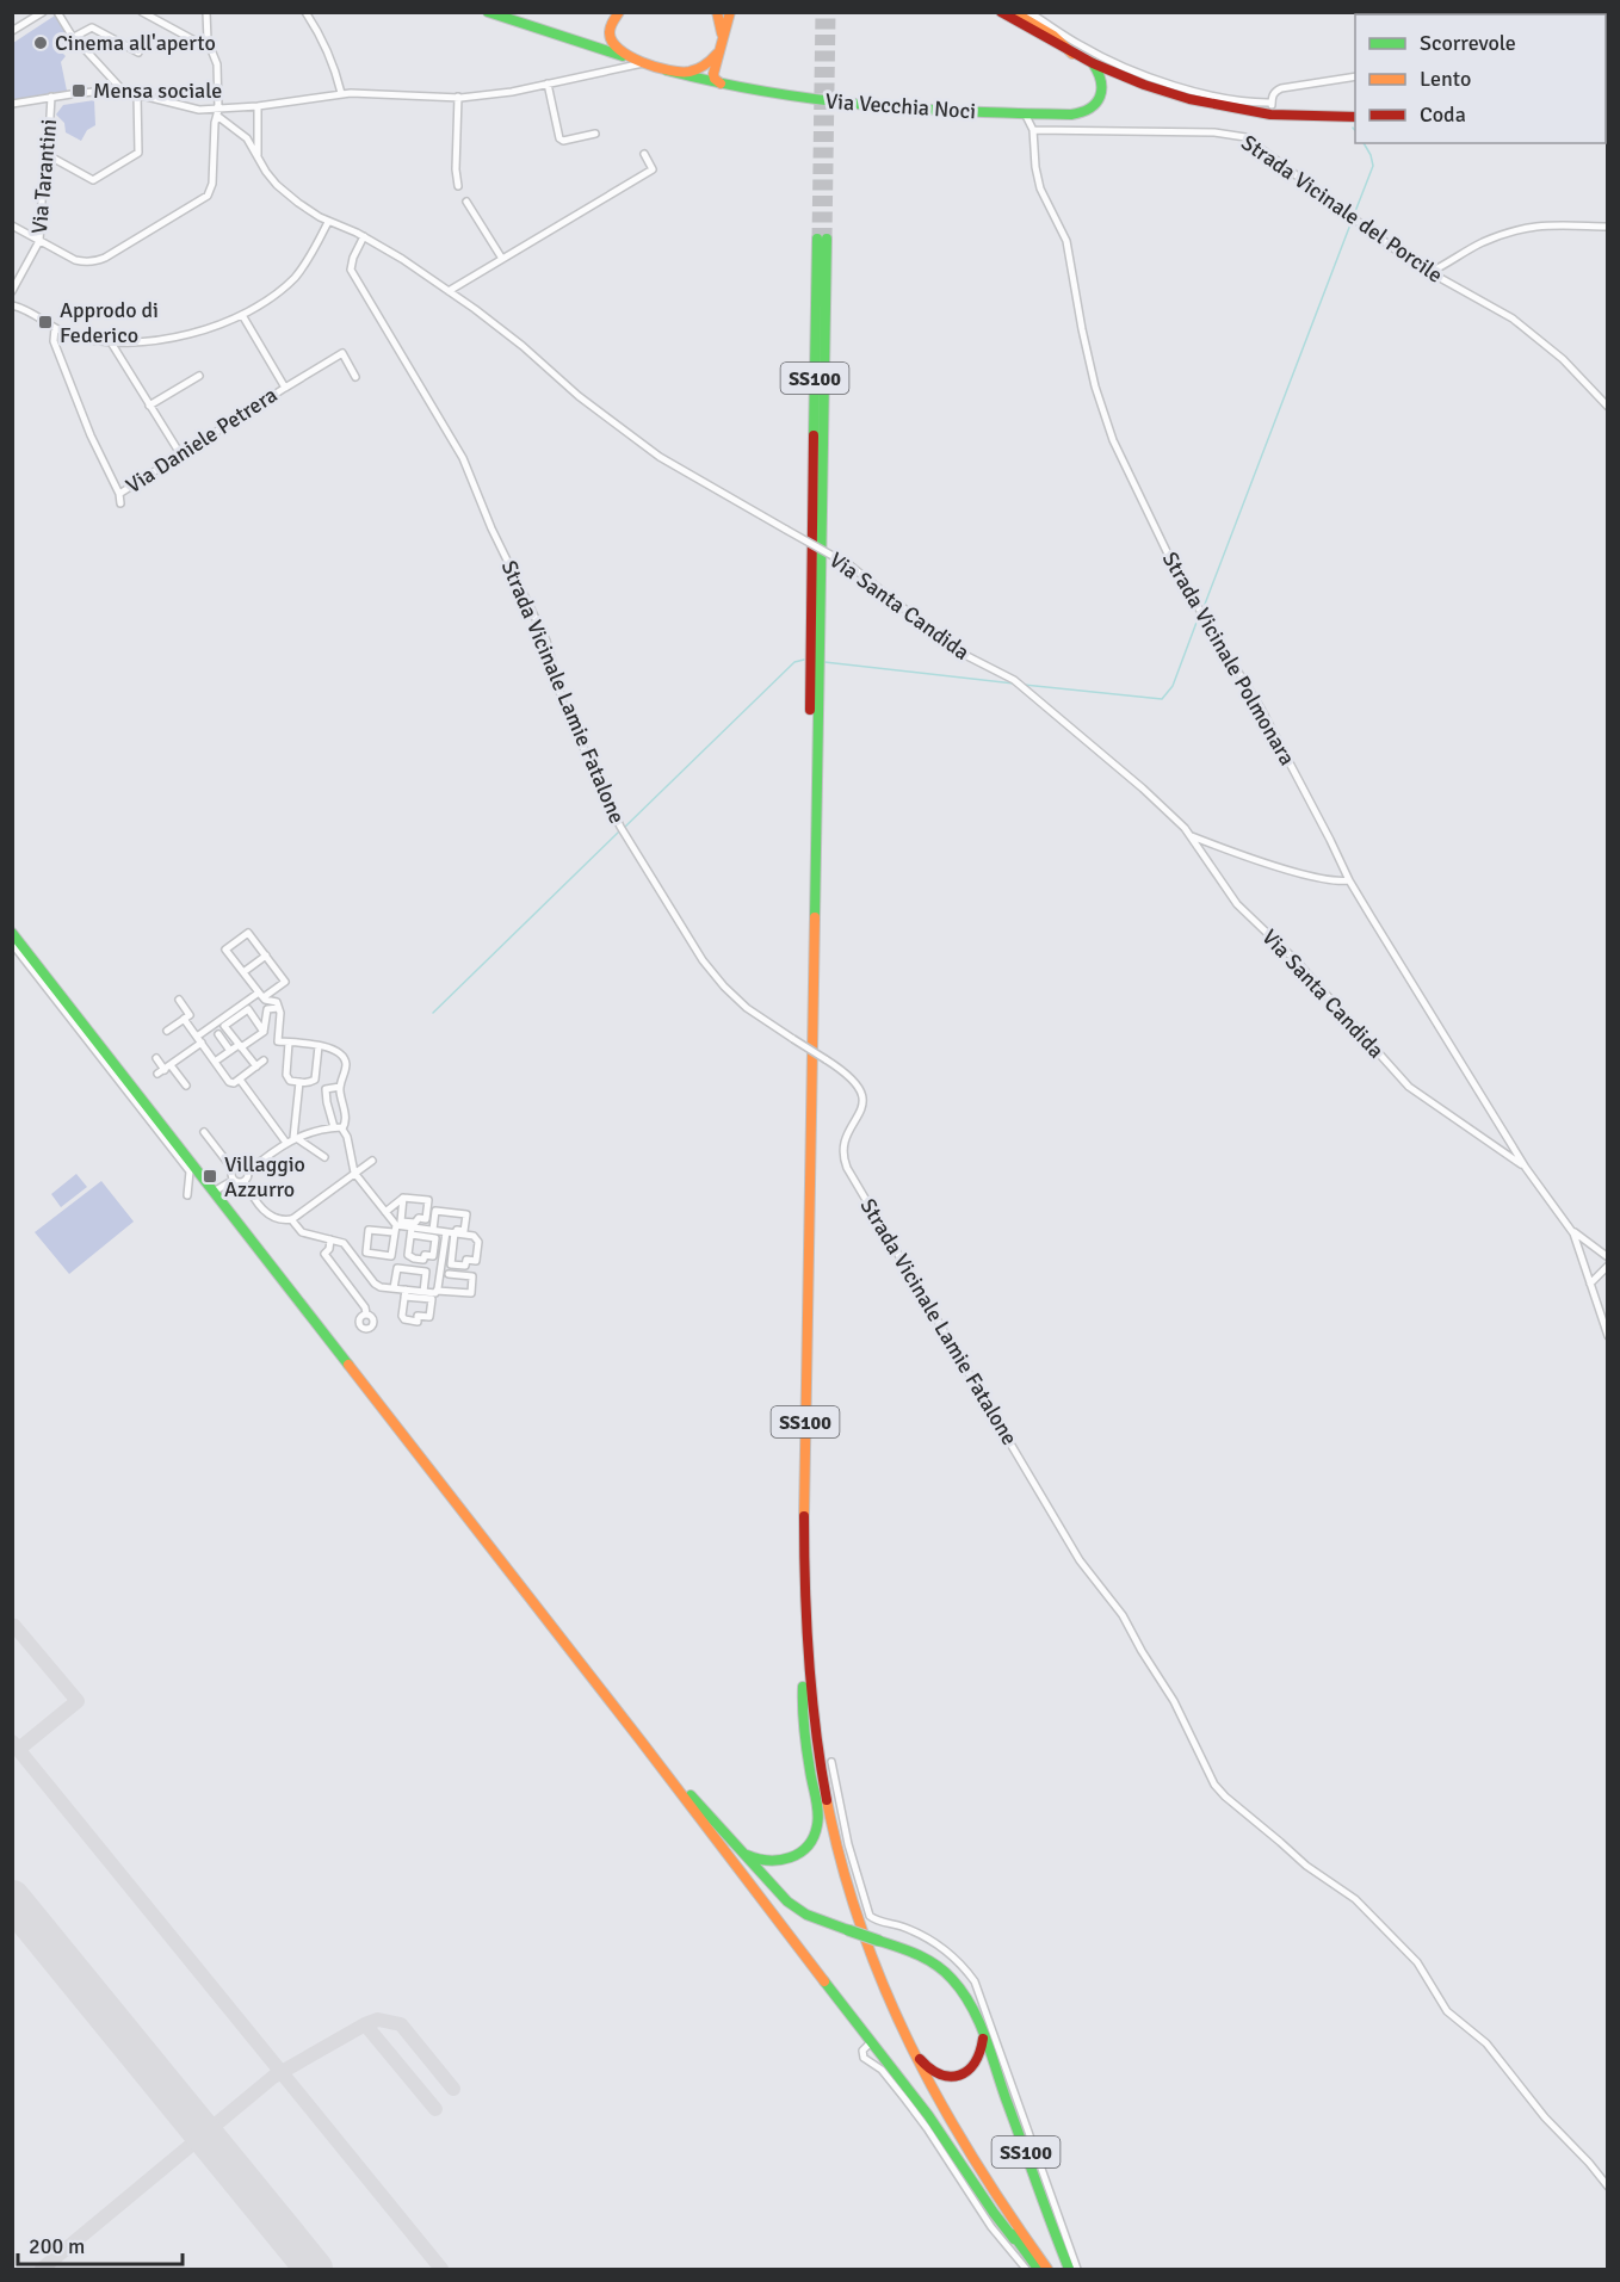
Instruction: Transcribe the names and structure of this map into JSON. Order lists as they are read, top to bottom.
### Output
{
  "streets": {
    "main road": ["Via Vecchia Noci", "SS100"],
    "street": [
      "Via Tarantini",
      "Strada Vicinale del Porcile",
      "Via Daniele Petrera",
      "Via Santa Candida",
      "Strada Vicinale Polmonara",
      "Strada Vicinale Lamie Fatalone"
    ]
  },
  "crossings": [
    ["Via Vecchia Noci", "Strada Vicinale Polmonara"],
    ["Strada Vicinale del Porcile", "Strada Vicinale Polmonara"],
    ["Via Santa Candida", "Strada Vicinale Polmonara"],
    ["Via Santa Candida", "Strada Vicinale Lamie Fatalone"]
  ],
  "places": {
    "other": ["Cinema all'aperto"],
    "transit": ["Mensa sociale", "Approdo di Federico", "Villaggio Azzurro"]
  },
  "legend": ["Scorrevole", "Lento", "Coda"],
  "scale_bar": "200 m"
}
